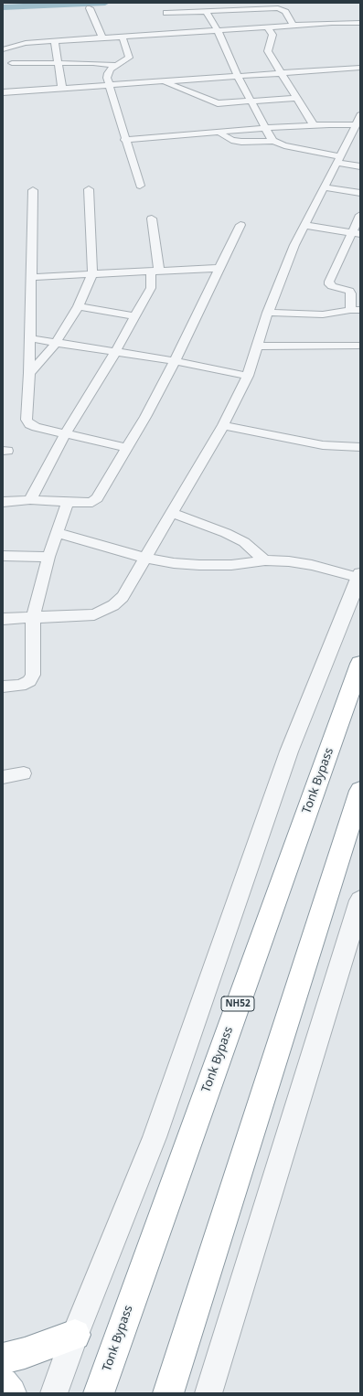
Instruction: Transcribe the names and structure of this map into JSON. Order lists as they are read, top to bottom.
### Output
{
  "streets": {
    "main road": ["Tonk Bypass", "NH52"]
  }
}
